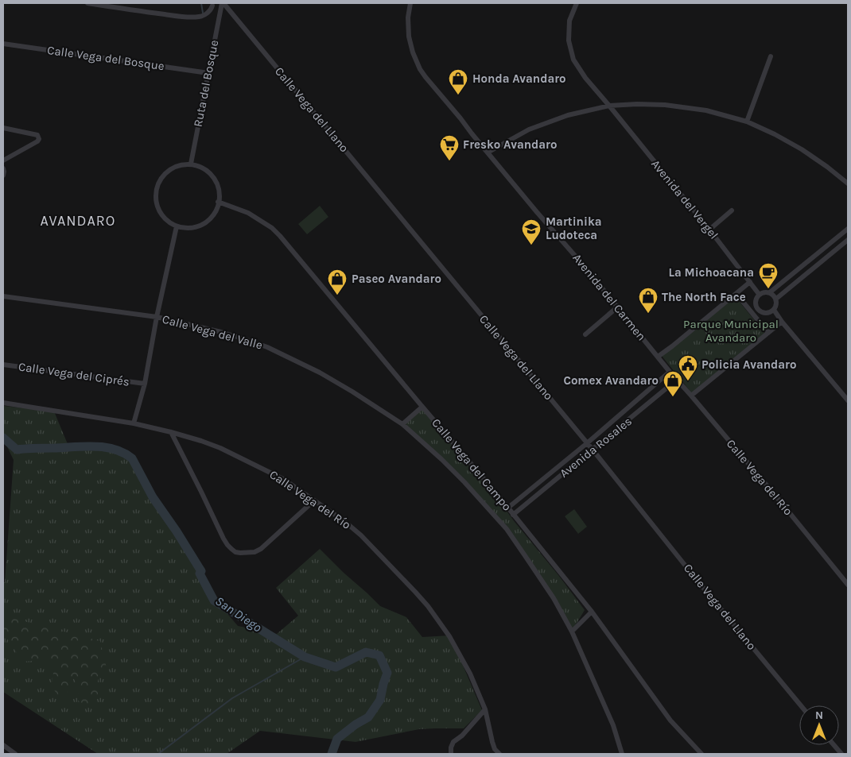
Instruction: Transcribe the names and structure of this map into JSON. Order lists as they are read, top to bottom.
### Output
{
  "streets": {
    "street": [
      "Calle Vega del Bosque",
      "Ruta del Bosque",
      "Calle Vega del Llano",
      "Avenida del Vergel",
      "Avenida del Carmen",
      "Calle Vega del Valle",
      "Calle Vega del Ciprés",
      "Avenida Rosales",
      "Calle Vega del Campo",
      "Calle Vega del Río"
    ]
  },
  "crossings": [
    ["Calle Vega del Bosque", "Ruta del Bosque"],
    ["Ruta del Bosque", "Calle Vega del Llano"],
    ["Ruta del Bosque", "Calle Vega del Campo"],
    ["Calle Vega del Llano", "Avenida Rosales"],
    ["Avenida del Carmen", "Avenida Rosales"],
    ["Avenida del Carmen", "Calle Vega del Río"],
    ["Calle Vega del Valle", "Calle Vega del Campo"],
    ["Avenida Rosales", "Calle Vega del Campo"],
    ["Avenida Rosales", "Calle Vega del Río"]
  ],
  "districts": ["AVANDARO"],
  "water": ["San Diego"],
  "parks": ["Parque Municipal Avandaro"],
  "places": {
    "shop": [
      "Honda Avandaro",
      "Paseo Avandaro",
      "The North Face",
      "Comex Avandaro"
    ],
    "supermarket": ["Fresko Avandaro"],
    "school or university": ["Martinika Ludoteca"],
    "cafe": ["La Michoacana"],
    "public building": ["Policia Avandaro"]
  },
  "north": "top"
}
